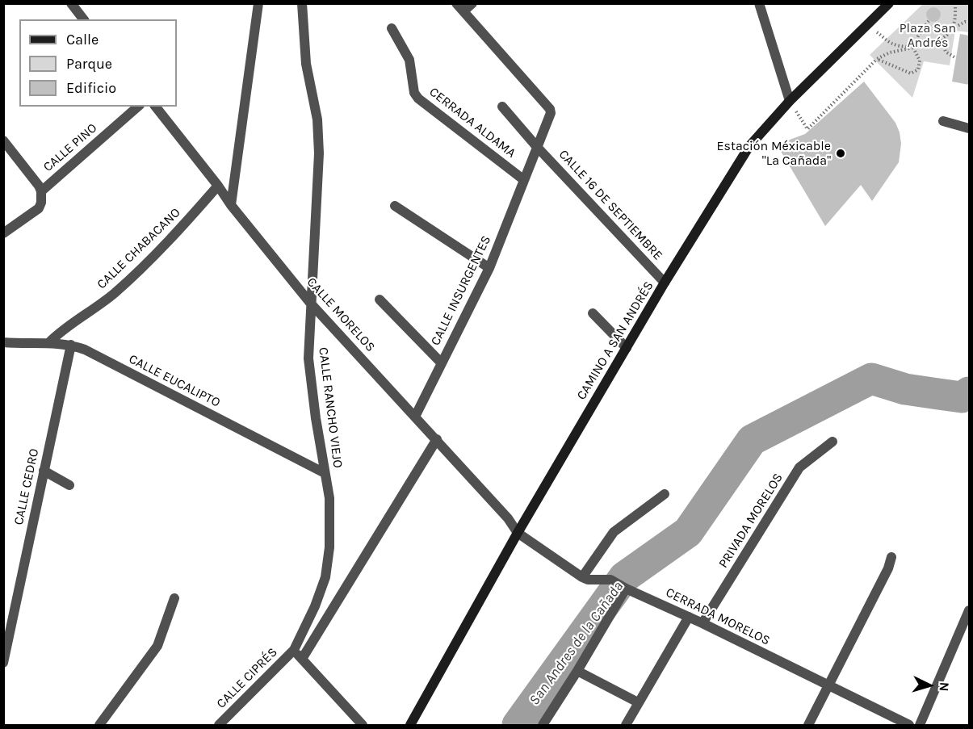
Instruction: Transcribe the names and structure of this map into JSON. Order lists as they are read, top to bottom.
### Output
{
  "streets": {
    "street": [
      "CERRADA ALDAMA",
      "CALLE PINO",
      "CALLE 16 DE SEPTIEMBRE",
      "CALLE CHABACANO",
      "CALLE INSURGENTES",
      "CALLE MORELOS",
      "CAMINO A SAN ANDRÉS",
      "CALLE EUCALIPTO",
      "CALLE RANCHO VIEJO",
      "CALLE CEDRO",
      "PRIVADA MORELOS",
      "CERRADA MORELOS",
      "CALLE CIPRÉS"
    ]
  },
  "crossings": [
    ["CERRADA ALDAMA", "CALLE INSURGENTES"],
    ["CALLE 16 DE SEPTIEMBRE", "CALLE INSURGENTES"],
    ["CALLE 16 DE SEPTIEMBRE", "CAMINO A SAN ANDRÉS"],
    ["CALLE CHABACANO", "CALLE MORELOS"],
    ["CALLE CHABACANO", "CALLE EUCALIPTO"],
    ["CALLE INSURGENTES", "CALLE MORELOS"],
    ["CALLE MORELOS", "CAMINO A SAN ANDRÉS"],
    ["CALLE MORELOS", "CALLE RANCHO VIEJO"],
    ["CALLE MORELOS", "CERRADA MORELOS"],
    ["CAMINO A SAN ANDRÉS", "CERRADA MORELOS"],
    ["CALLE EUCALIPTO", "CALLE RANCHO VIEJO"],
    ["CALLE EUCALIPTO", "CALLE CEDRO"],
    ["CALLE RANCHO VIEJO", "CALLE CIPRÉS"],
    ["PRIVADA MORELOS", "CERRADA MORELOS"]
  ],
  "water": ["San Andres de la Cañada"],
  "parks": ["Plaza San Andrés"],
  "places": ["Estación Méxicable \"La Cañada\""],
  "legend": ["Calle", "Parque", "Edificio"],
  "north": "right"
}
